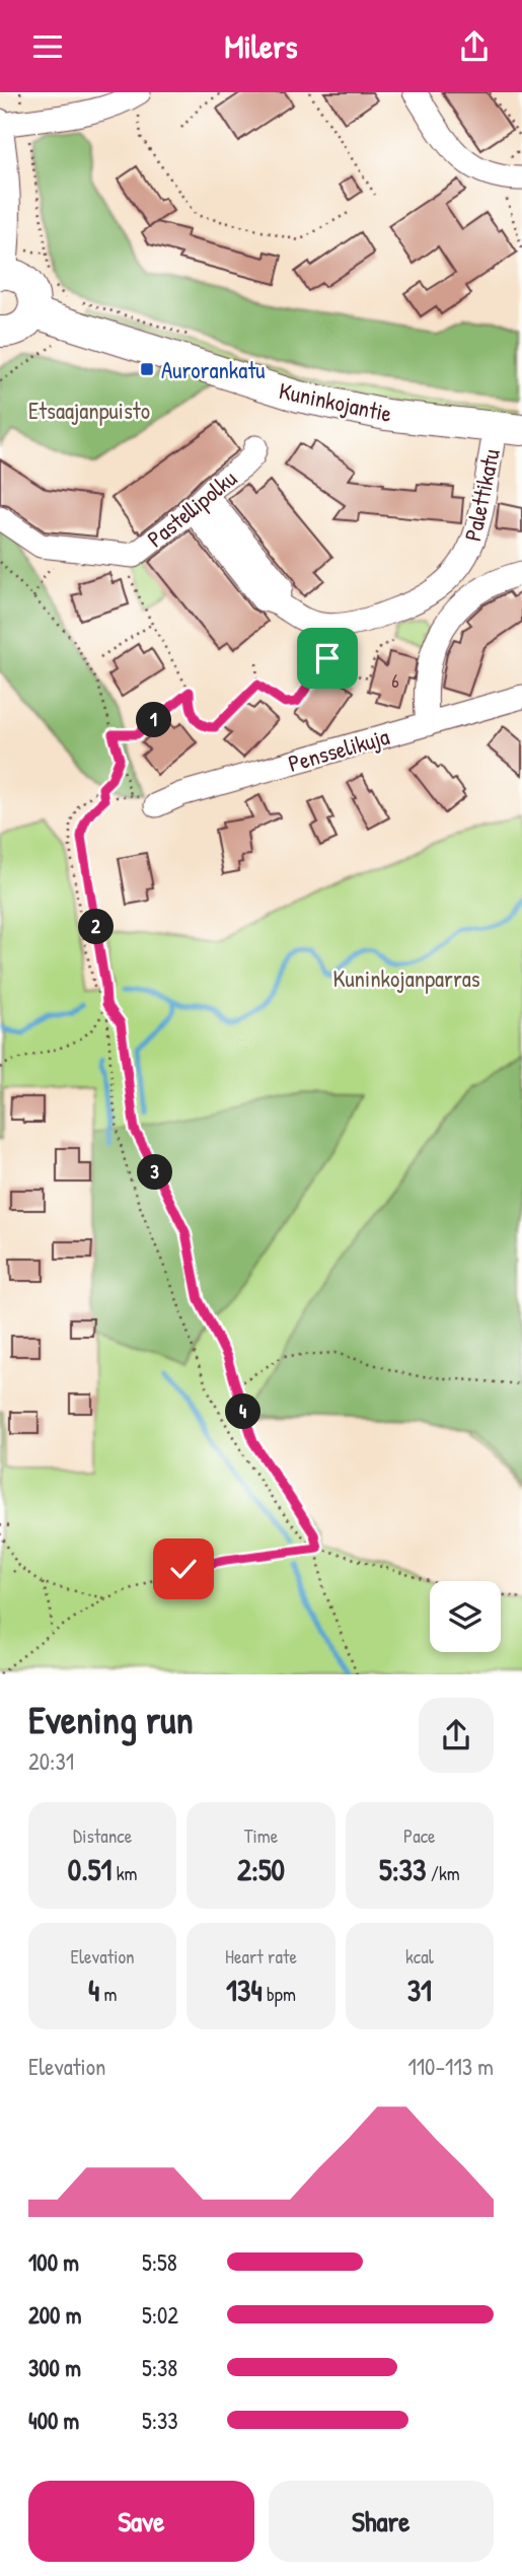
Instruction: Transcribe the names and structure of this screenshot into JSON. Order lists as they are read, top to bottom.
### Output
{
  "streets": {
    "main road": ["Kuninkojantie"],
    "street": ["Palettikatu", "Pastellipolku", "Pensselikuja"]
  },
  "crossings": [
    ["Kuninkojantie", "Palettikatu"],
    ["Palettikatu", "Pastellipolku"]
  ],
  "parks": ["Etsaajanpuisto", "Kuninkojanparras"],
  "places": {
    "transit": ["Aurorankatu"]
  },
  "house_numbers": ["6"],
  "page": {
    "header": "Milers",
    "pins": [
      "1",
      "2",
      "3",
      "4"
    ],
    "heading": ["Evening run", "20:31"],
    "stats": [
      ["Distance", "0.51 km"],
      ["Time", "2:50"],
      ["Pace", "5:33 /km"],
      ["Elevation", "4 m"],
      ["Heart rate", "134 bpm"],
      ["kcal", "31"]
    ],
    "chart": ["Elevation", "110–113 m"],
    "list": [
      {
        "name": "100 m",
        "note": "5:58"
      },
      {
        "name": "200 m",
        "note": "5:02"
      },
      {
        "name": "300 m",
        "note": "5:38"
      },
      {
        "name": "400 m",
        "note": "5:33"
      }
    ],
    "buttons": ["Save", "Share"]
  }
}
